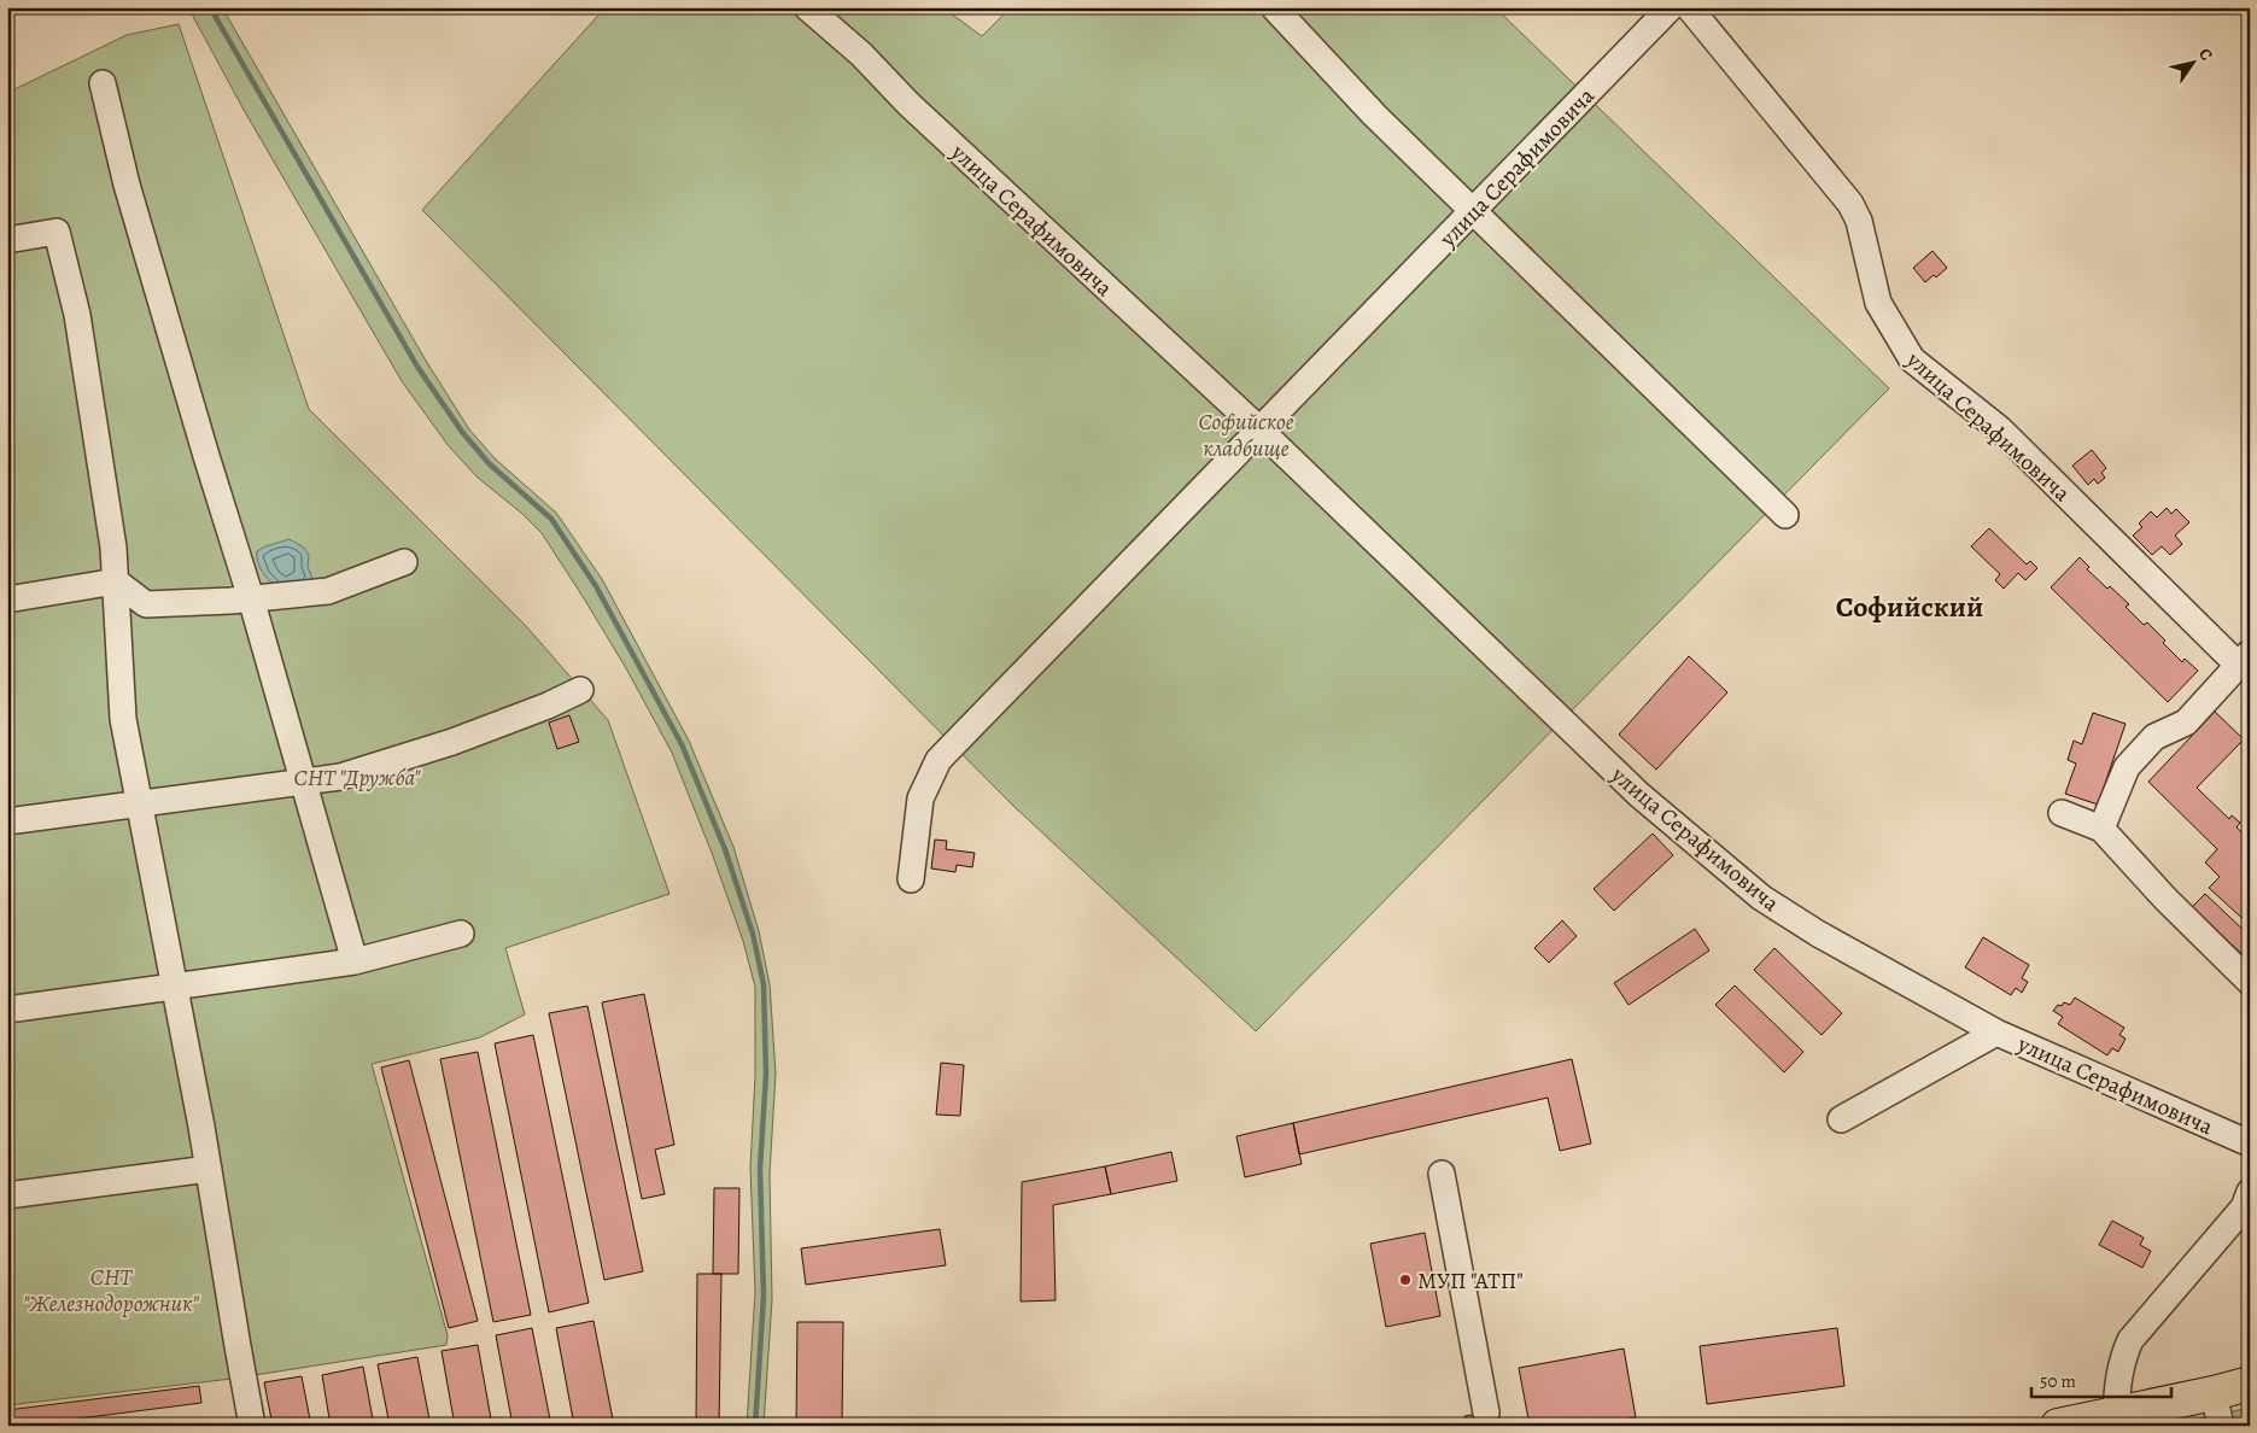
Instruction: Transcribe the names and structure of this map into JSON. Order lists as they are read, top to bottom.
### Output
{
  "streets": {
    "street": ["улица Серафимовича"]
  },
  "districts": ["Софийский"],
  "parks": ["Софийское кладбище", "СНТ \"Дружба\"", "СНТ \"Железнодорожник\""],
  "places": ["МУП \"АТП\""],
  "scale_bar": "50 m",
  "north": "top right"
}
